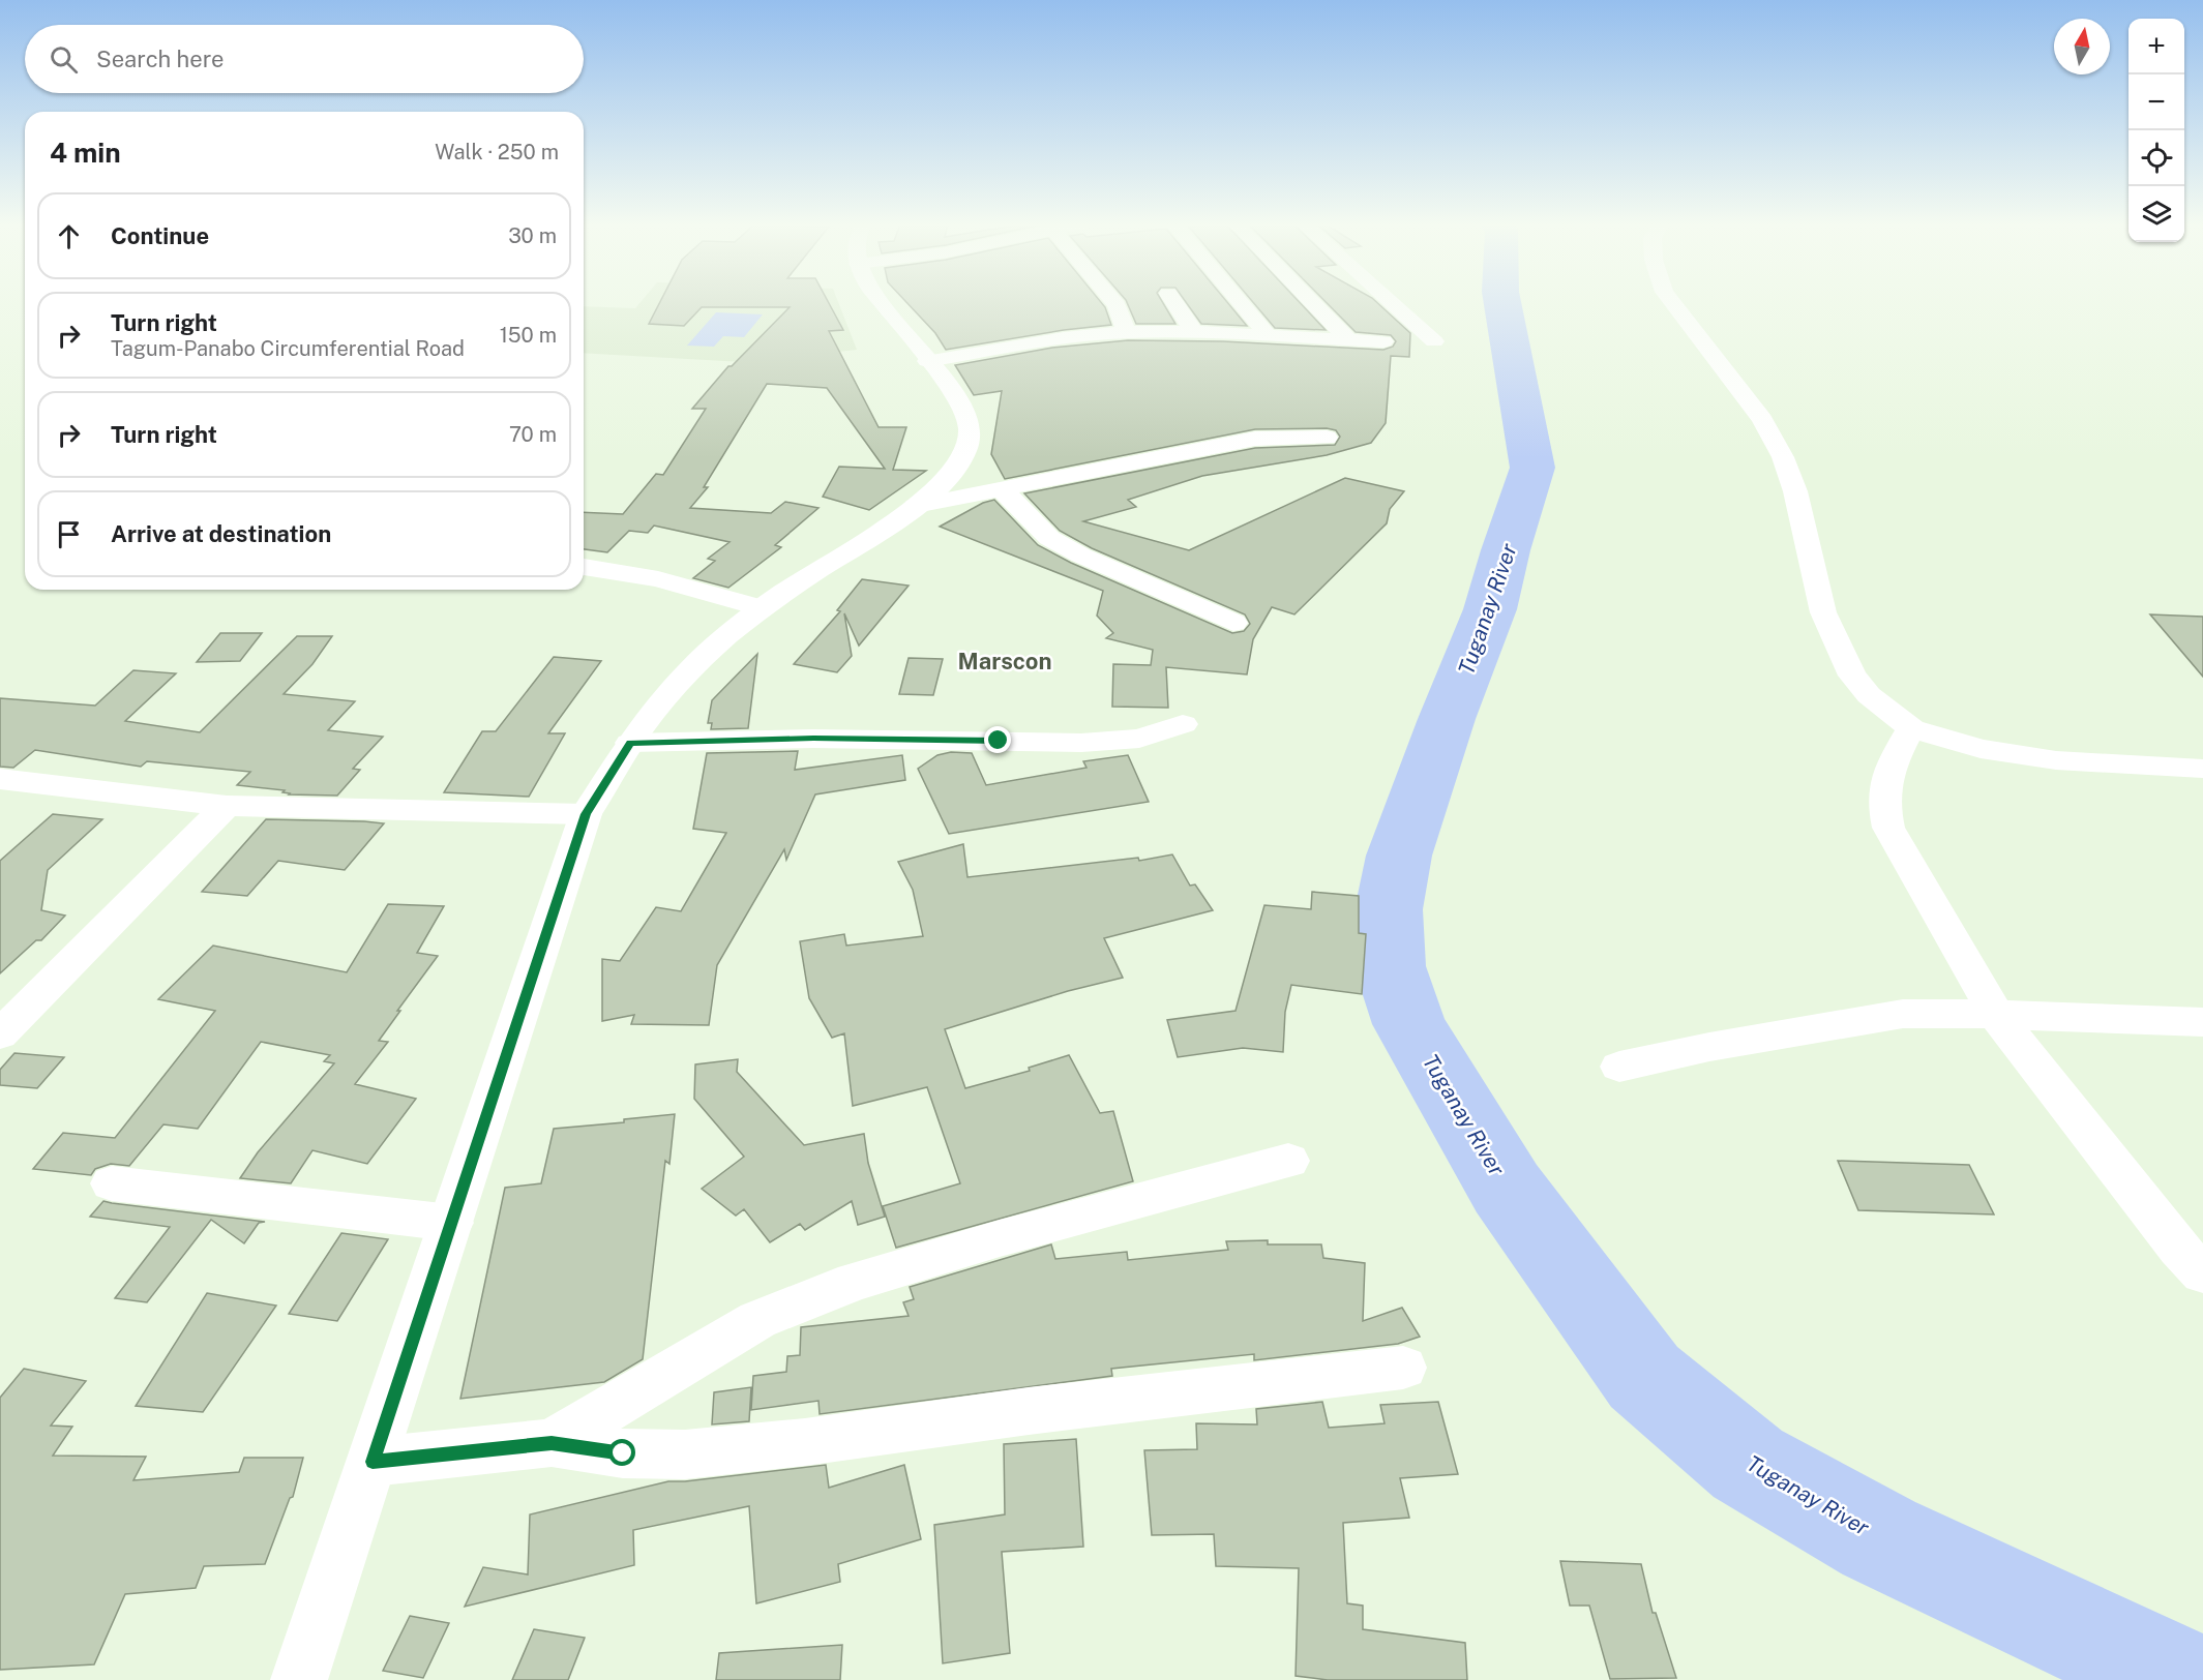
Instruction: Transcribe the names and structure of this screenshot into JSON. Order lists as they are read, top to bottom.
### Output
{
  "districts": ["Marscon"],
  "water": ["Tuganay River"],
  "north": "top",
  "page": {
    "map_buttons": ["+", "−"],
    "search": "Search here",
    "heading": ["4 min", "Walk · 250 m"],
    "list": [
      ["Continue", "30 m"],
      ["Turn right", "Tagum-Panabo Circumferential Road", "150 m"],
      ["Turn right", "70 m"],
      "Arrive at destination"
    ]
  }
}
